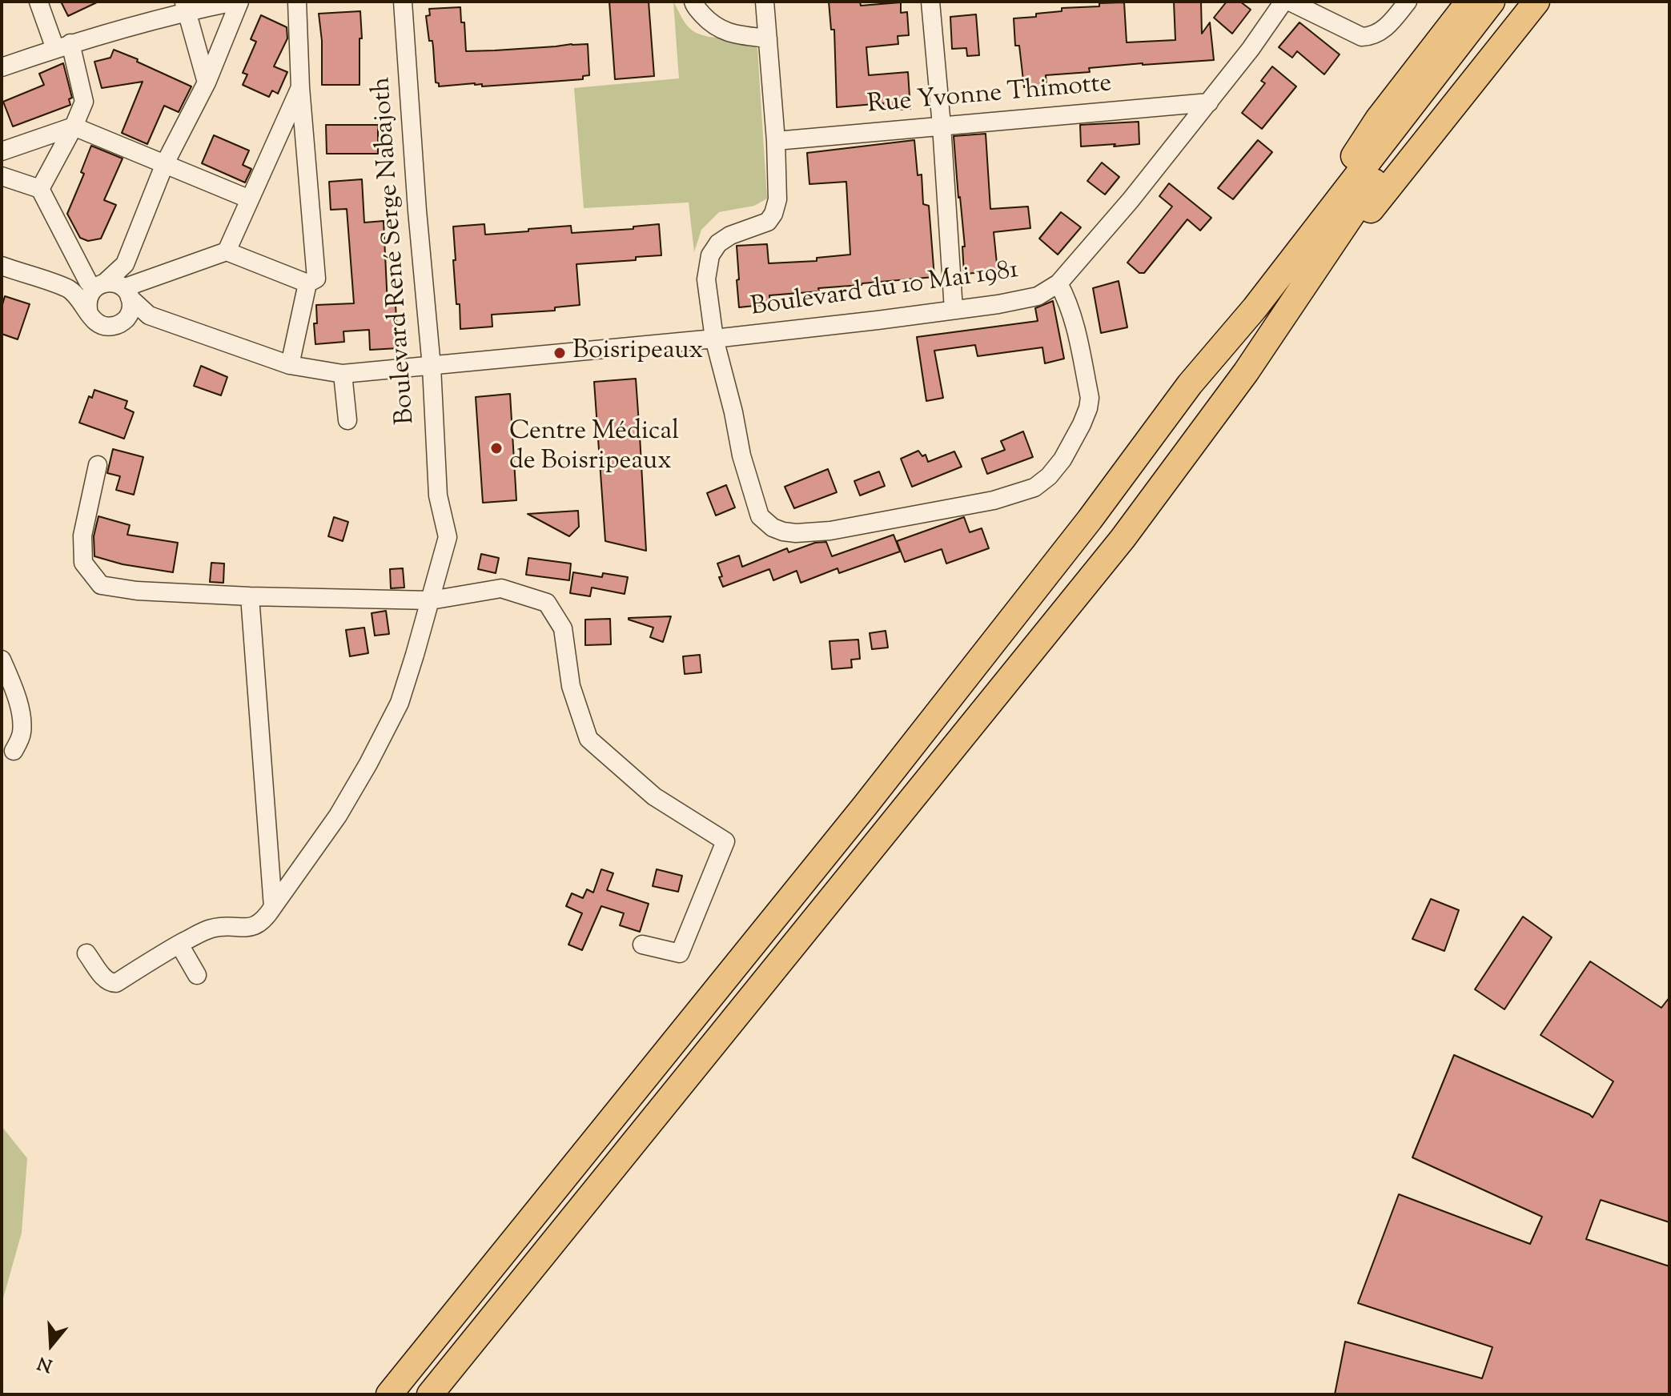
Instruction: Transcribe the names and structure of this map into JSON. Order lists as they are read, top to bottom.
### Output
{
  "streets": {
    "street": ["Rue Yvonne Thimotte", "Boulevard René Serge Nabajoth", "Boulevard du 10 Mai 1981"]
  },
  "crossings": [
    ["Rue Yvonne Thimotte", "Boulevard du 10 Mai 1981"],
    ["Boulevard René Serge Nabajoth", "Boulevard du 10 Mai 1981"]
  ],
  "places": ["Boisripeaux", "Centre Médical de Boisripeaux"],
  "north": "bottom"
}
